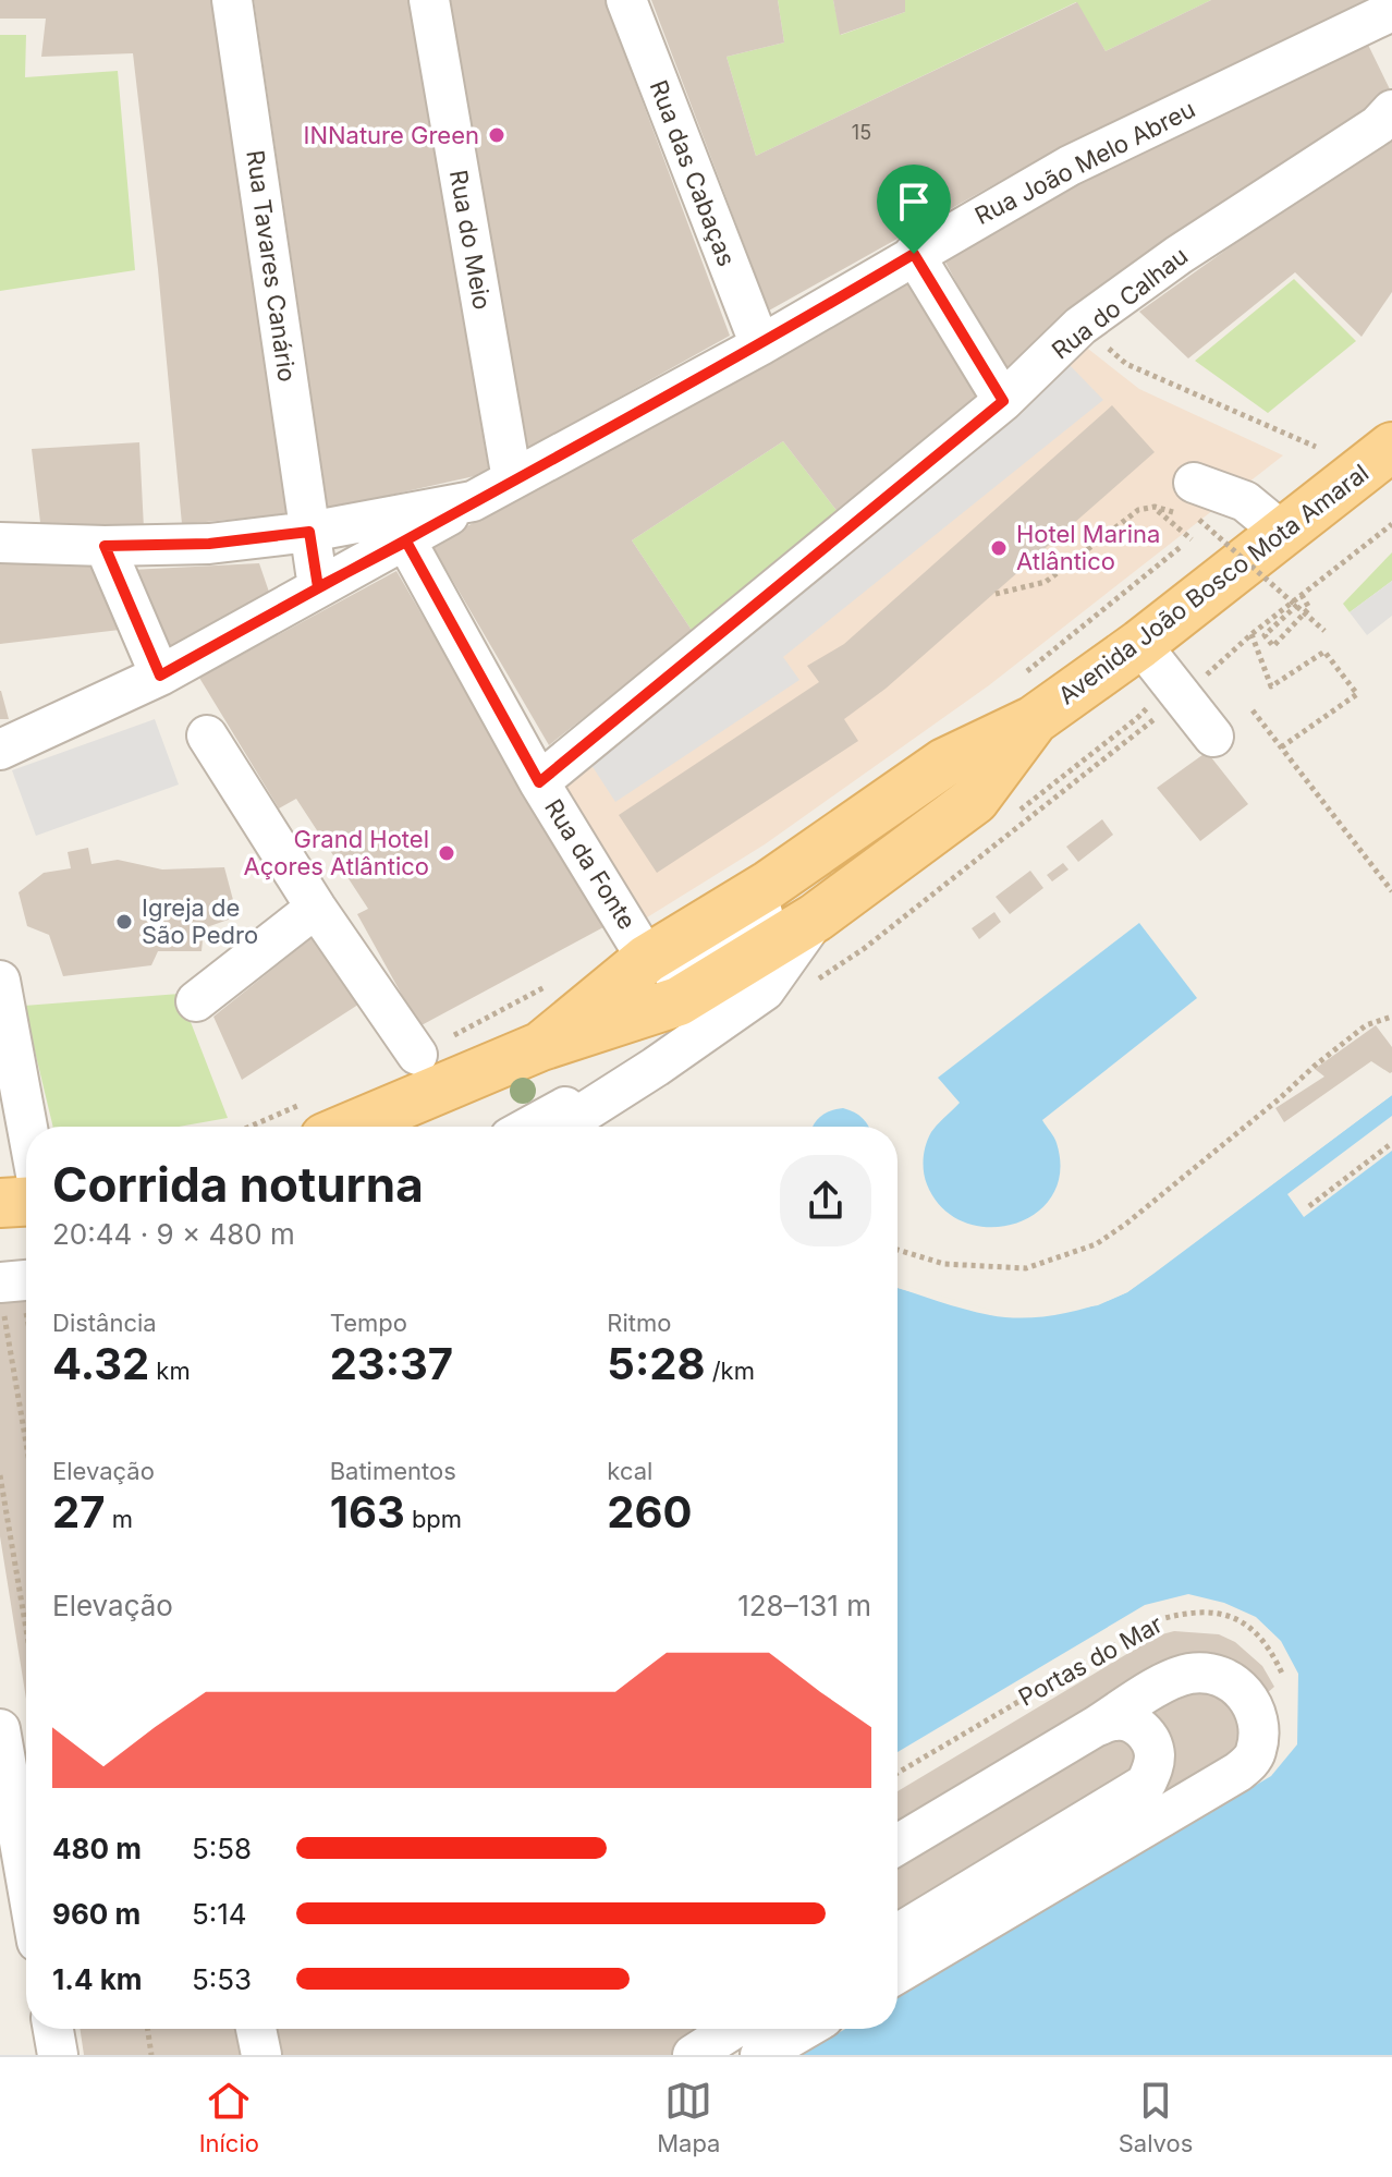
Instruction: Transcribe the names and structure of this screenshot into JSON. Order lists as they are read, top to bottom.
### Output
{
  "streets": {
    "main road": ["Avenida João Bosco Mota Amaral"],
    "street": [
      "Rua João Melo Abreu",
      "Rua das Cabaças",
      "Rua do Meio",
      "Rua Tavares Canário",
      "Rua do Calhau",
      "Rua da Fonte"
    ],
    "path": ["Portas do Mar"]
  },
  "crossings": [
    ["Rua João Melo Abreu", "Rua das Cabaças"],
    ["Rua João Melo Abreu", "Rua do Meio"],
    ["Rua João Melo Abreu", "Rua Tavares Canário"],
    ["Rua do Calhau", "Rua da Fonte"],
    ["Avenida João Bosco Mota Amaral", "Rua da Fonte"]
  ],
  "places": [
    "INNature Green",
    "Hotel Marina Atlântico",
    "Grand Hotel Açores Atlântico",
    "Igreja de São Pedro"
  ],
  "house_numbers": ["15"],
  "page": {
    "heading": ["Corrida noturna", "20:44 · 9 × 480 m"],
    "stats": [
      ["Distância", "4.32 km"],
      ["Tempo", "23:37"],
      ["Ritmo", "5:28 /km"],
      ["Elevação", "27 m"],
      ["Batimentos", "163 bpm"],
      ["kcal", "260"]
    ],
    "chart": ["Elevação", "128–131 m"],
    "list": [
      {
        "name": "480 m",
        "note": "5:58"
      },
      {
        "name": "960 m",
        "note": "5:14"
      },
      {
        "name": "1.4 km",
        "note": "5:53"
      }
    ],
    "tabs": ["Início", "Mapa", "Salvos"]
  }
}
